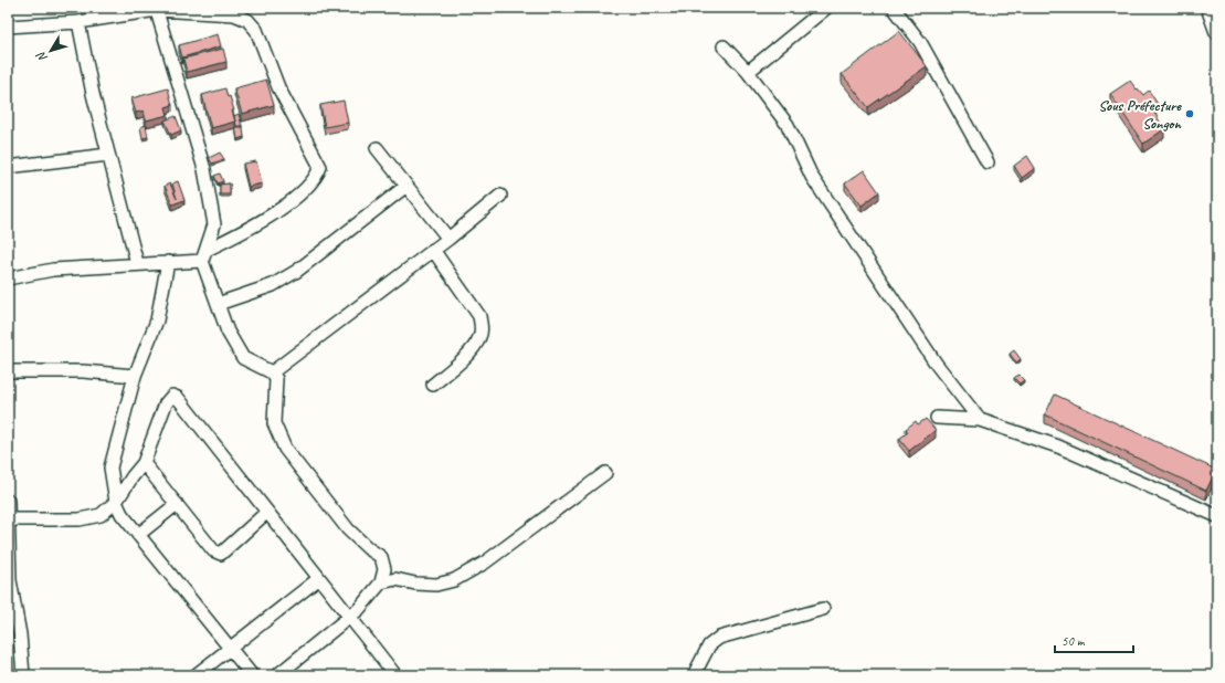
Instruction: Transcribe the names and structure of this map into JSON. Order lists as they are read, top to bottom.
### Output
{
  "places": ["Sous Préfecture Songon"],
  "scale_bar": "50 m",
  "north": "bottom left"
}
